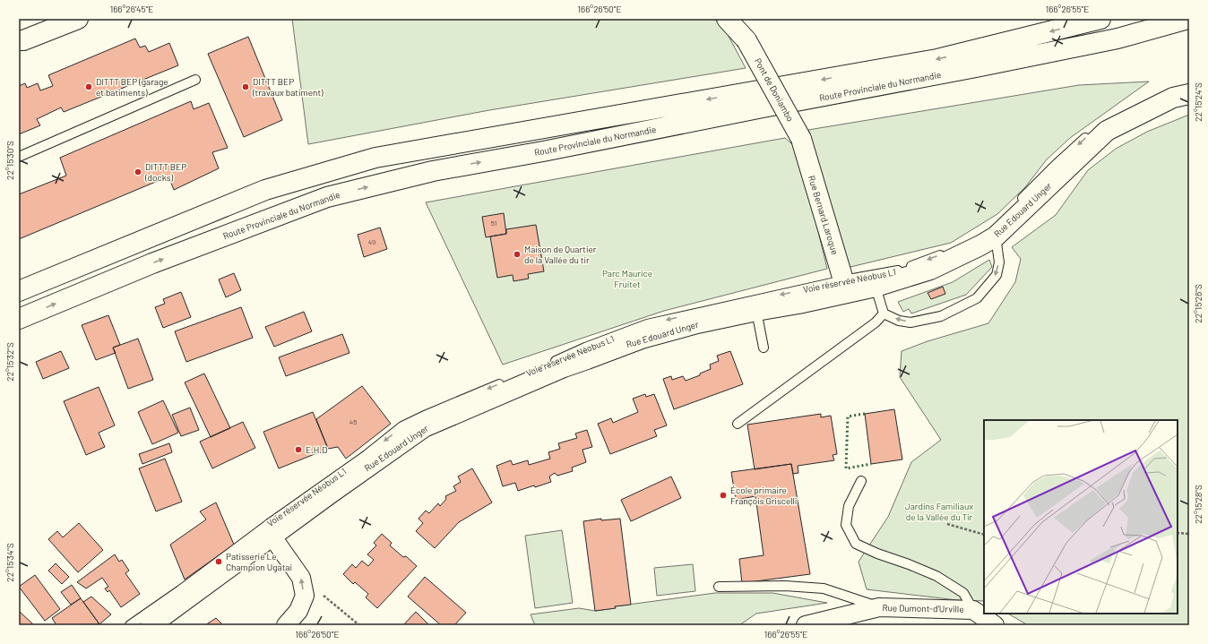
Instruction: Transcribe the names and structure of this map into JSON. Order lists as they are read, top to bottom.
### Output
{
  "streets": {
    "main road": [
      "Route Provinciale du Normandie",
      "Pont de Doniambo",
      "Rue Edouard Unger",
      "Rue Bernard Laroque"
    ],
    "street": ["Rue Dumont-d'Urville"],
    "lane": ["Voie réservée Néobus L1"]
  },
  "crossings": [
    ["Pont de Doniambo", "Rue Bernard Laroque"],
    ["Rue Edouard Unger", "Rue Bernard Laroque"],
    ["Rue Edouard Unger", "Voie réservée Néobus L1"],
    ["Rue Bernard Laroque", "Voie réservée Néobus L1"]
  ],
  "one_way": ["Voie réservée Néobus L1"],
  "parks": ["Parc Maurice Fruitet", "Jardins Familiaux de la Vallée du Tir"],
  "places": [
    "DITTT BEP (garage et batiments)",
    "DITTT BEP (travaux batiment)",
    "DITTT BEP (docks)",
    "Maison de Quartier de la Vallée du tir",
    "E.H.D",
    "École primaire François Griscelli",
    "Patisserie Le Champion Ugatai"
  ],
  "house_numbers": ["51", "49", "45"],
  "coordinates": [
    "166°26'45\"E",
    "166°26'50\"E",
    "166°26'55\"E",
    "22°15'24\"S",
    "22°15'30\"S",
    "22°15'26\"S",
    "22°15'32\"S",
    "22°15'28\"S",
    "22°15'34\"S"
  ]
}
